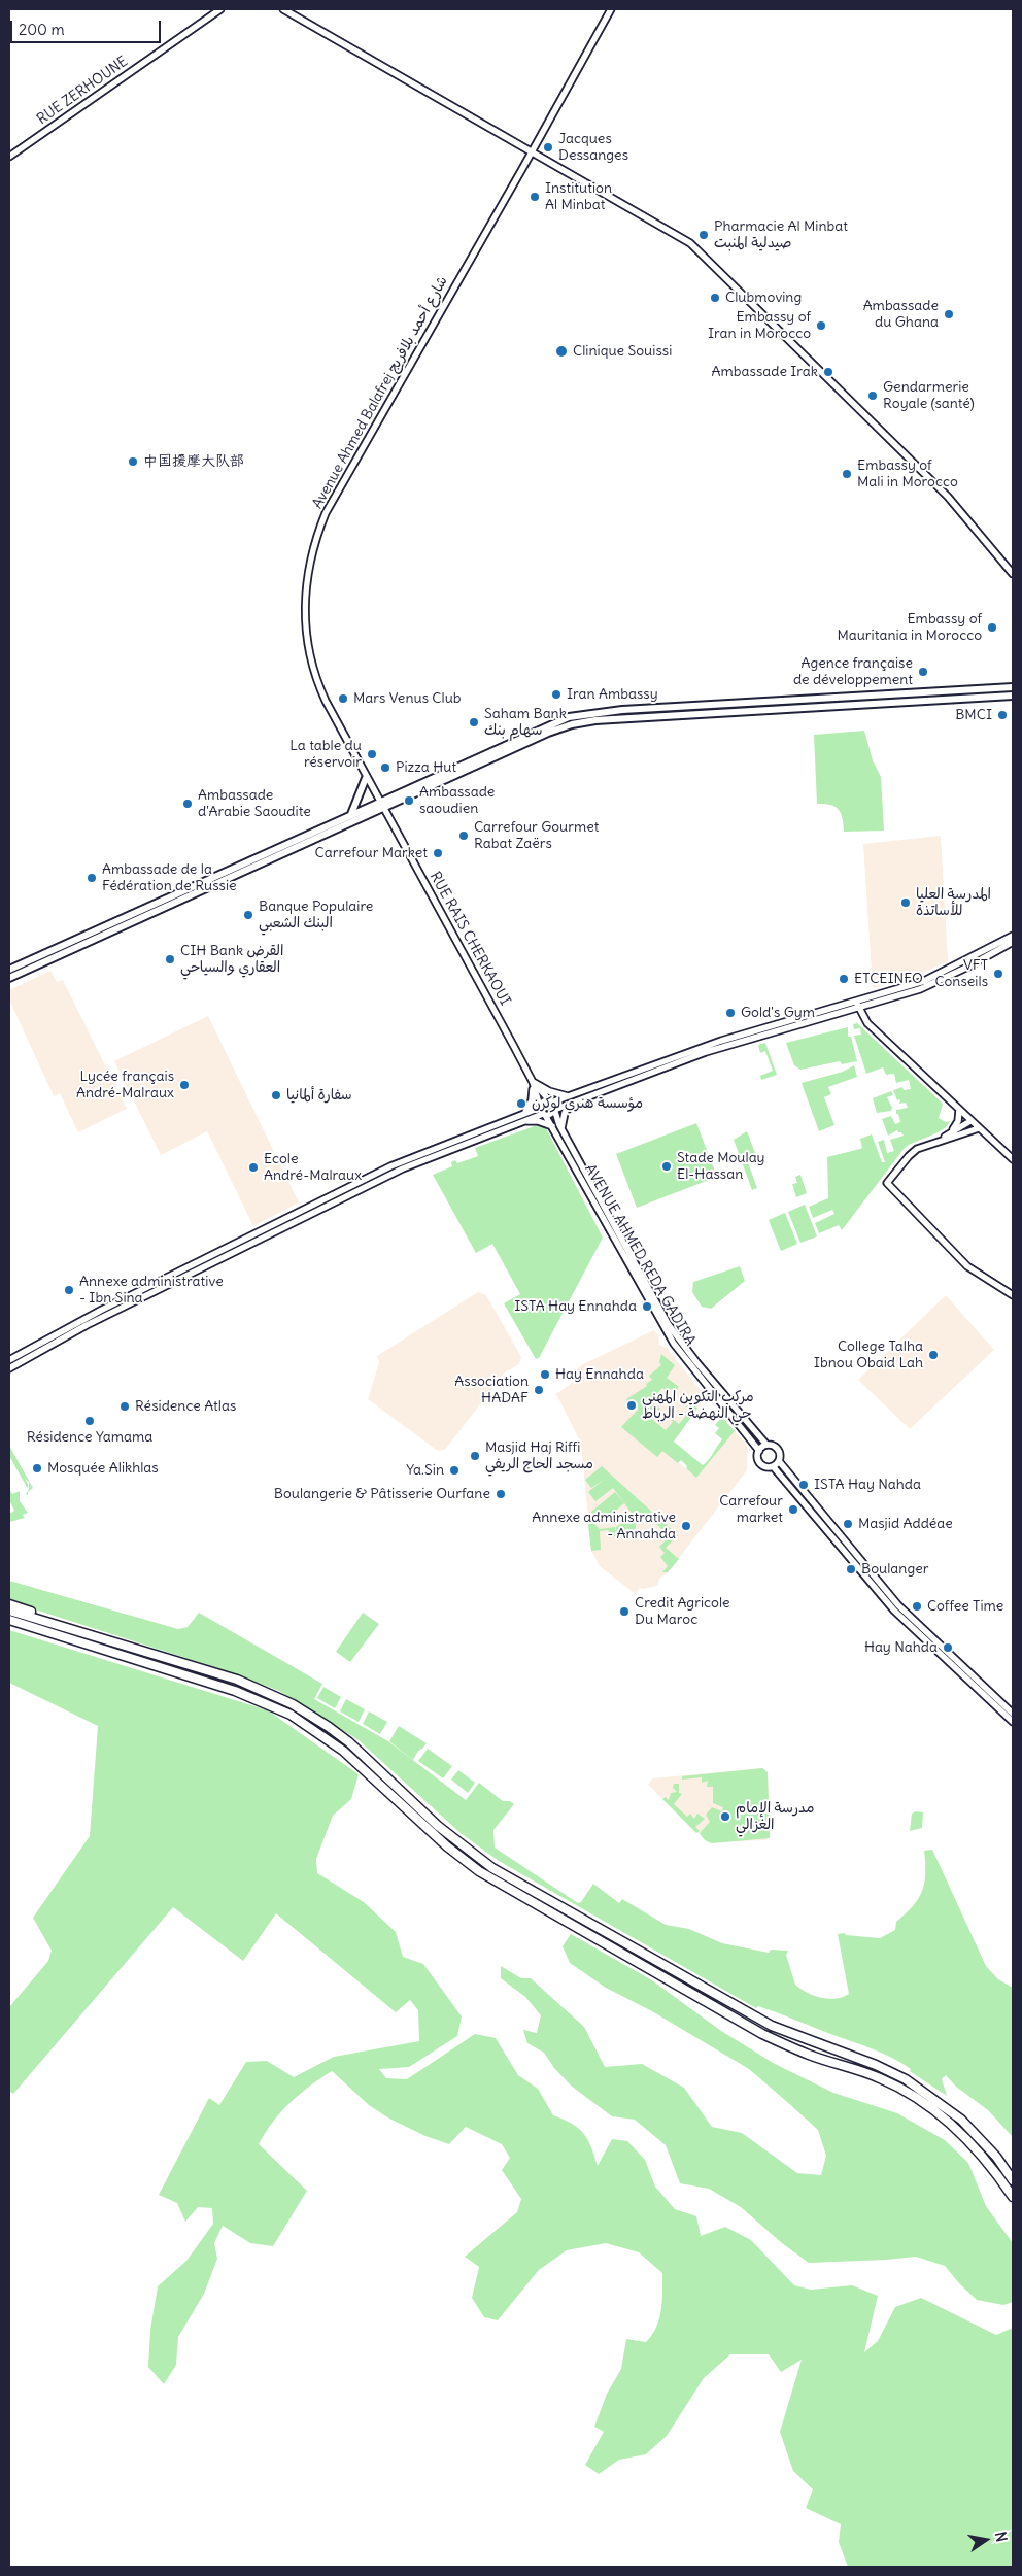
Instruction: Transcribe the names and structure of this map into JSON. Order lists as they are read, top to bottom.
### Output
{
  "streets": {
    "main road": [
      "RUE ZERHOUNE",
      "Avenue Ahmed Balafrej شارع أحمد بلافريج",
      "RUE RAIS CHERKAOUI",
      "AVENUE AHMED REDA GADIRA"
    ]
  },
  "crossings": [
    ["Avenue Ahmed Balafrej شارع أحمد بلافريج", "RUE RAIS CHERKAOUI"]
  ],
  "places": [
    "Jacques Dessanges",
    "Institution Al Minbat",
    "Pharmacie Al Minbat صيدلية المنبت",
    "Clubmoving",
    "Ambassade du Ghana",
    "Embassy of Iran in Morocco",
    "Clinique Souissi",
    "Ambassade Irak",
    "Gendarmerie Royale (santé)",
    "中国援摩大队部",
    "Embassy of Mali in Morocco",
    "Embassy of Mauritania in Morocco",
    "Agence française de développement",
    "Iran Ambassy",
    "Mars Venus Club",
    "BMCI",
    "Saham Bank سهام بنك",
    "La table du réservoir",
    "Pizza Hut",
    "Ambassade saoudien",
    "Ambassade d'Arabie Saoudite",
    "Carrefour Gourmet Rabat Zaërs",
    "Carrefour Market",
    "Ambassade de la Fédération de Russie",
    "المدرسة العليا للأساتذة",
    "Banque Populaire البنك الشعبي",
    "CIH Bank القرض العقاري والسياحي",
    "VFT Conseils",
    "ETCEINFO",
    "Gold's Gym",
    "Lycée français André-Malraux",
    "سفارة ألمانيا",
    "مؤسسة هنري لوكرن",
    "Stade Moulay El-Hassan",
    "Ecole André-Malraux",
    "Annexe administrative - Ibn Sina",
    "ISTA Hay Ennahda",
    "College Talha Ibnou Obaid Lah",
    "Hay Ennahda",
    "Association HADAF",
    "مركب التكوين المهني حي النهضة - الرباط",
    "Résidence Atlas",
    "Résidence Yamama",
    "Masjid Haj Riffi مسجد الحاج الريفي",
    "Mosquée Alikhlas",
    "Ya.Sin",
    "ISTA Hay Nahda",
    "Boulangerie & Pâtisserie Ourfane",
    "Carrefour market",
    "Masjid Addéae",
    "Annexe administrative - Annahda",
    "Boulanger",
    "Coffee Time",
    "Credit Agricole Du Maroc",
    "Hay Nahda",
    "مدرسة الإمام الغزالي"
  ],
  "scale_bar": "200 m",
  "north": "right"
}
